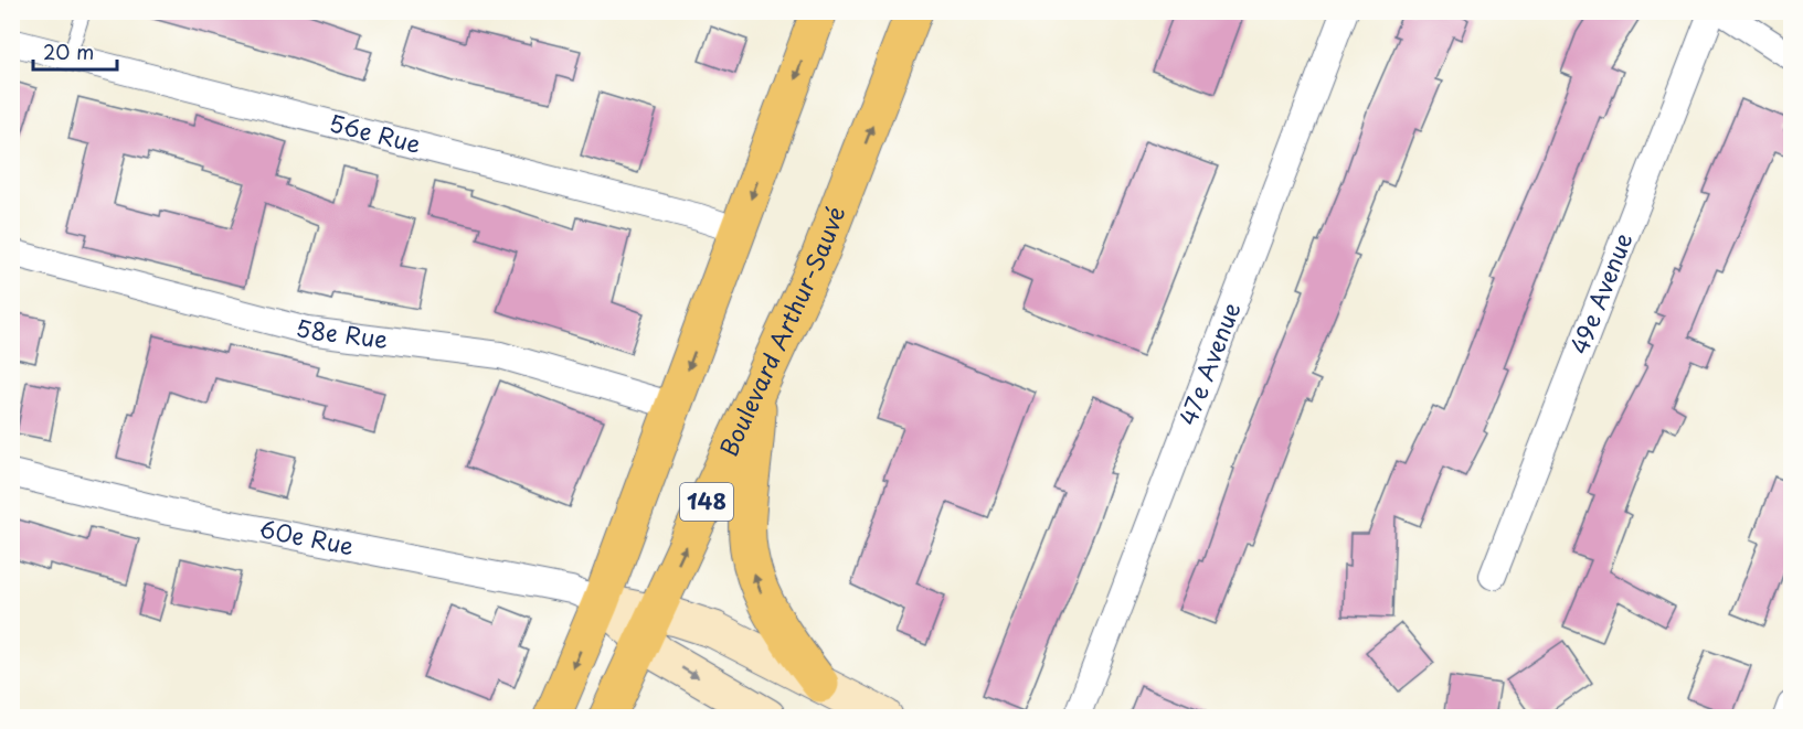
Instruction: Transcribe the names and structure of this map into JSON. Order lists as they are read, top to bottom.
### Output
{
  "streets": {
    "main road": ["Boulevard Arthur-Sauvé", "148"],
    "street": [
      "56e Rue",
      "49e Avenue",
      "58e Rue",
      "47e Avenue",
      "60e Rue"
    ]
  },
  "crossings": [
    ["56e Rue", "148"],
    ["58e Rue", "148"],
    ["148", "60e Rue"]
  ],
  "scale_bar": "20 m"
}
